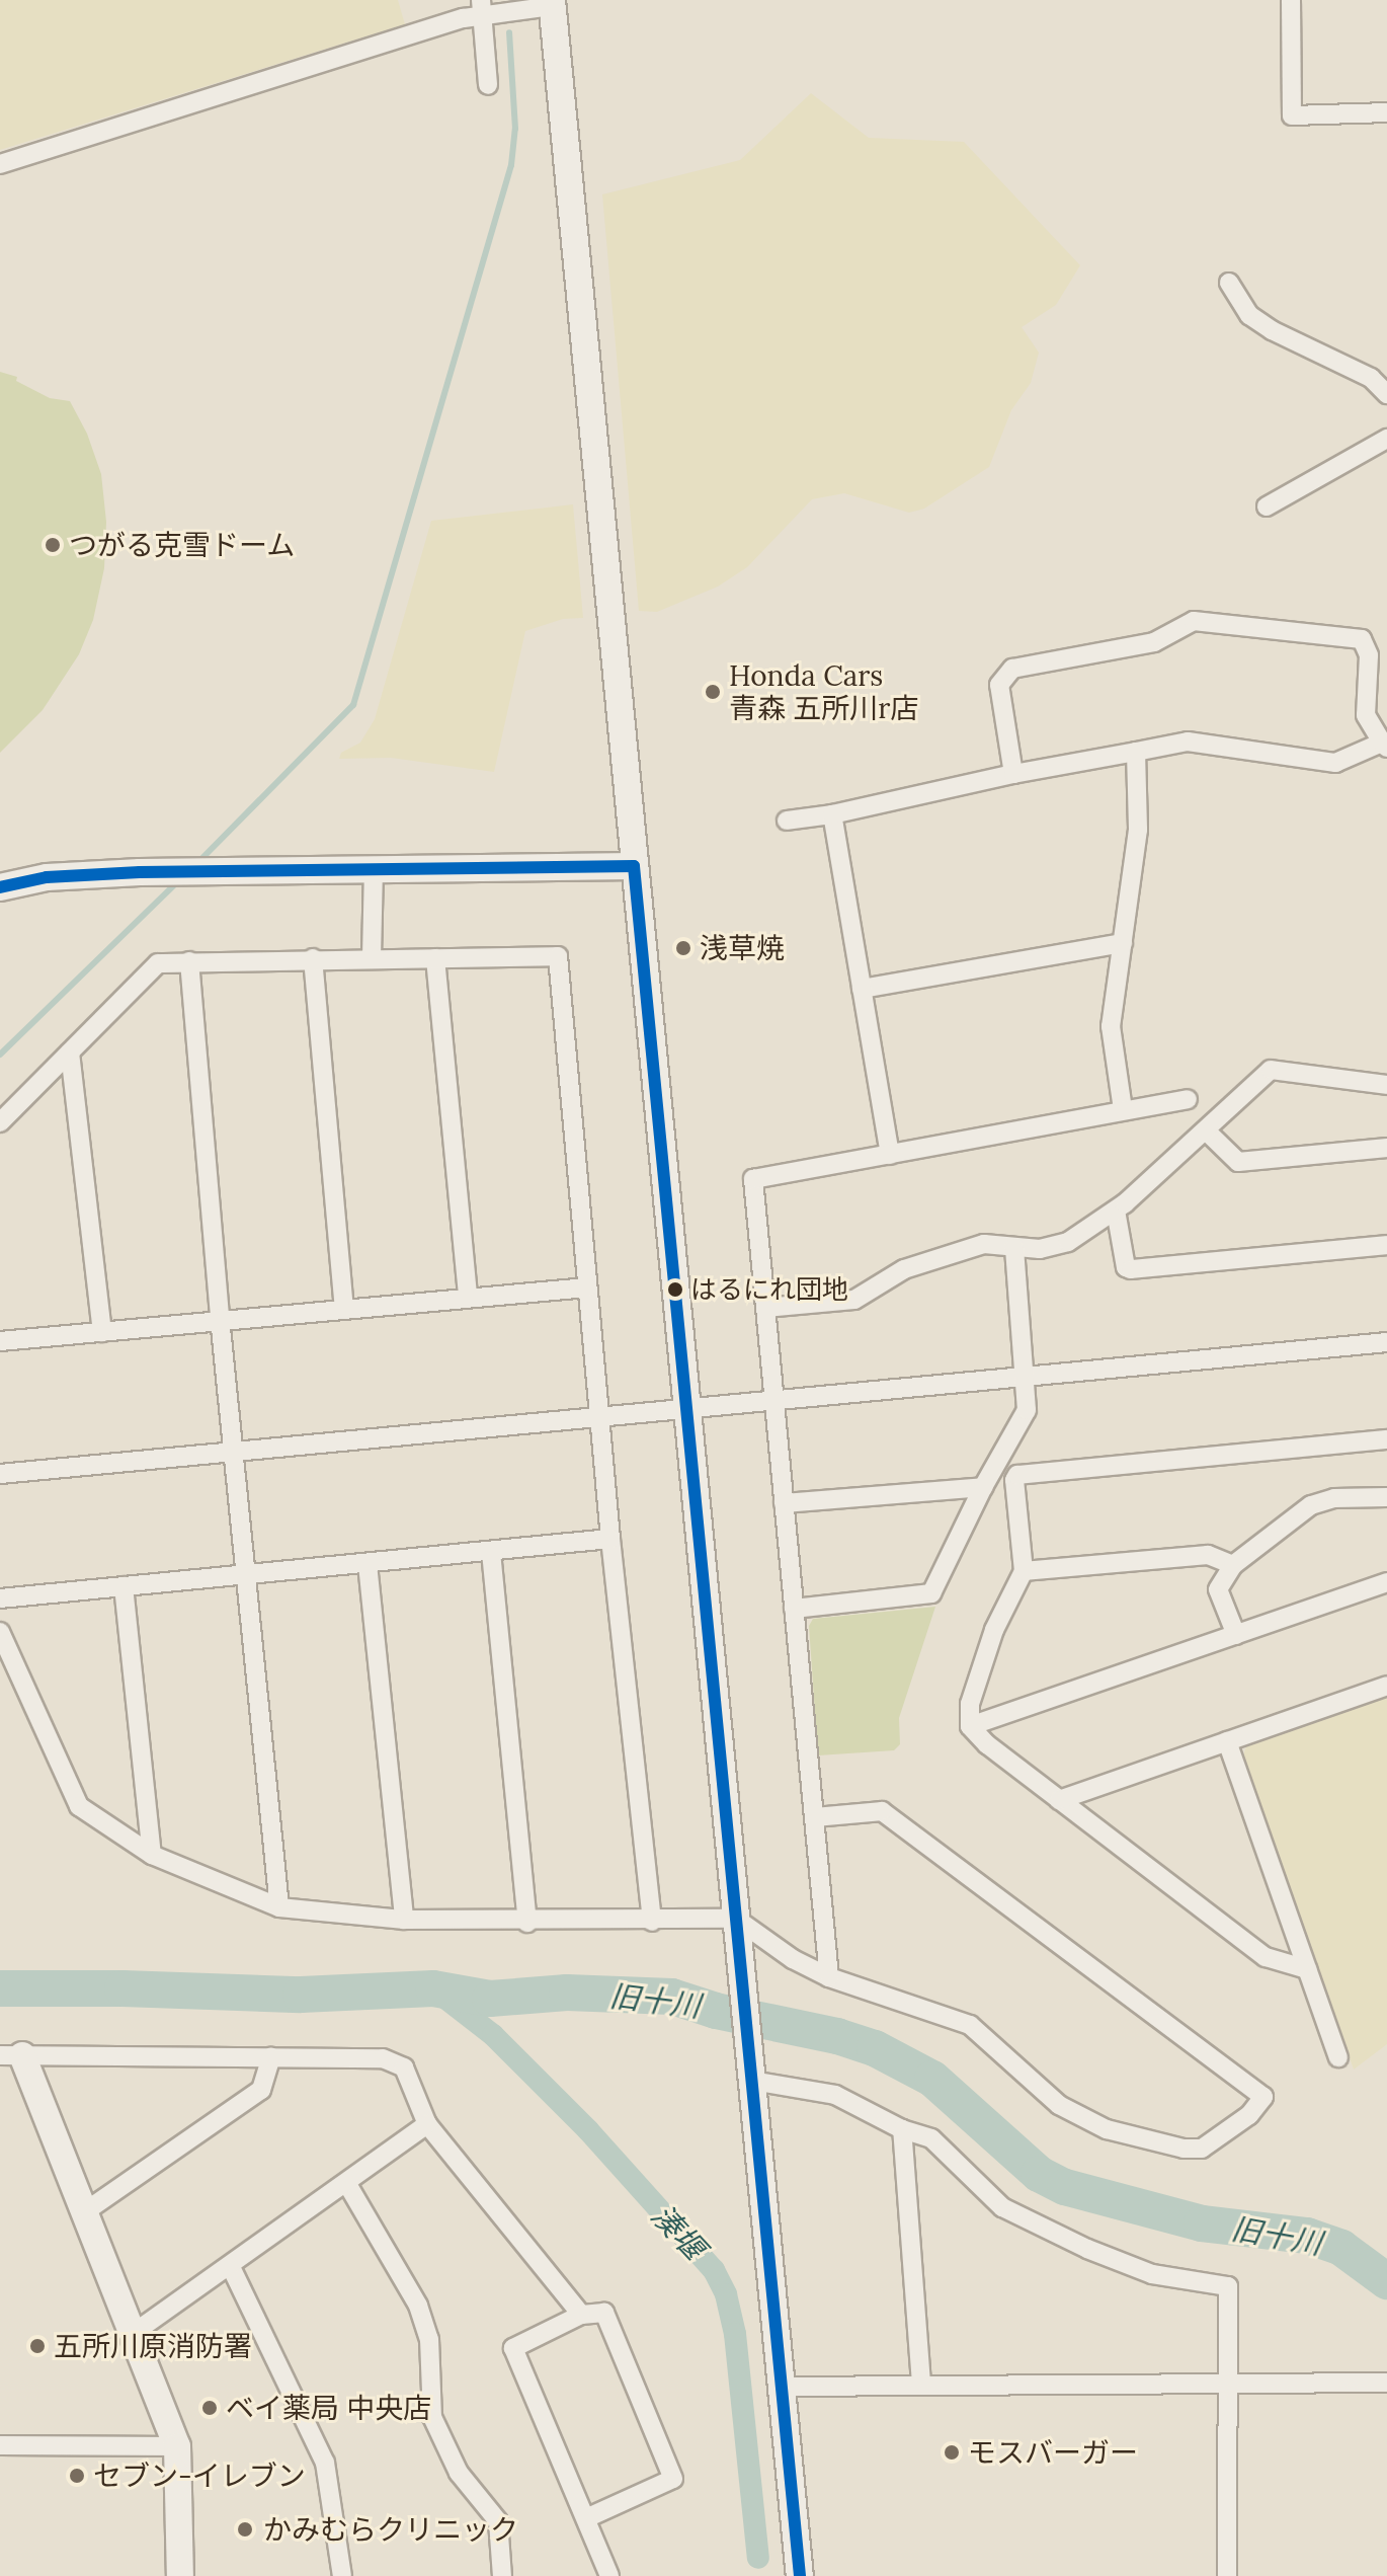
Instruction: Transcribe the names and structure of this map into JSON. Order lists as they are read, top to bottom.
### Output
{
  "water": ["旧十川", "湊堰"],
  "places": [
    "つがる克雪ドーム",
    "Honda Cars 青森 五所川r店",
    "浅草焼",
    "はるにれ団地",
    "五所川原消防署",
    "ベイ薬局 中央店",
    "モスバーガー",
    "セブン-イレブン",
    "かみむらクリニック"
  ]
}
